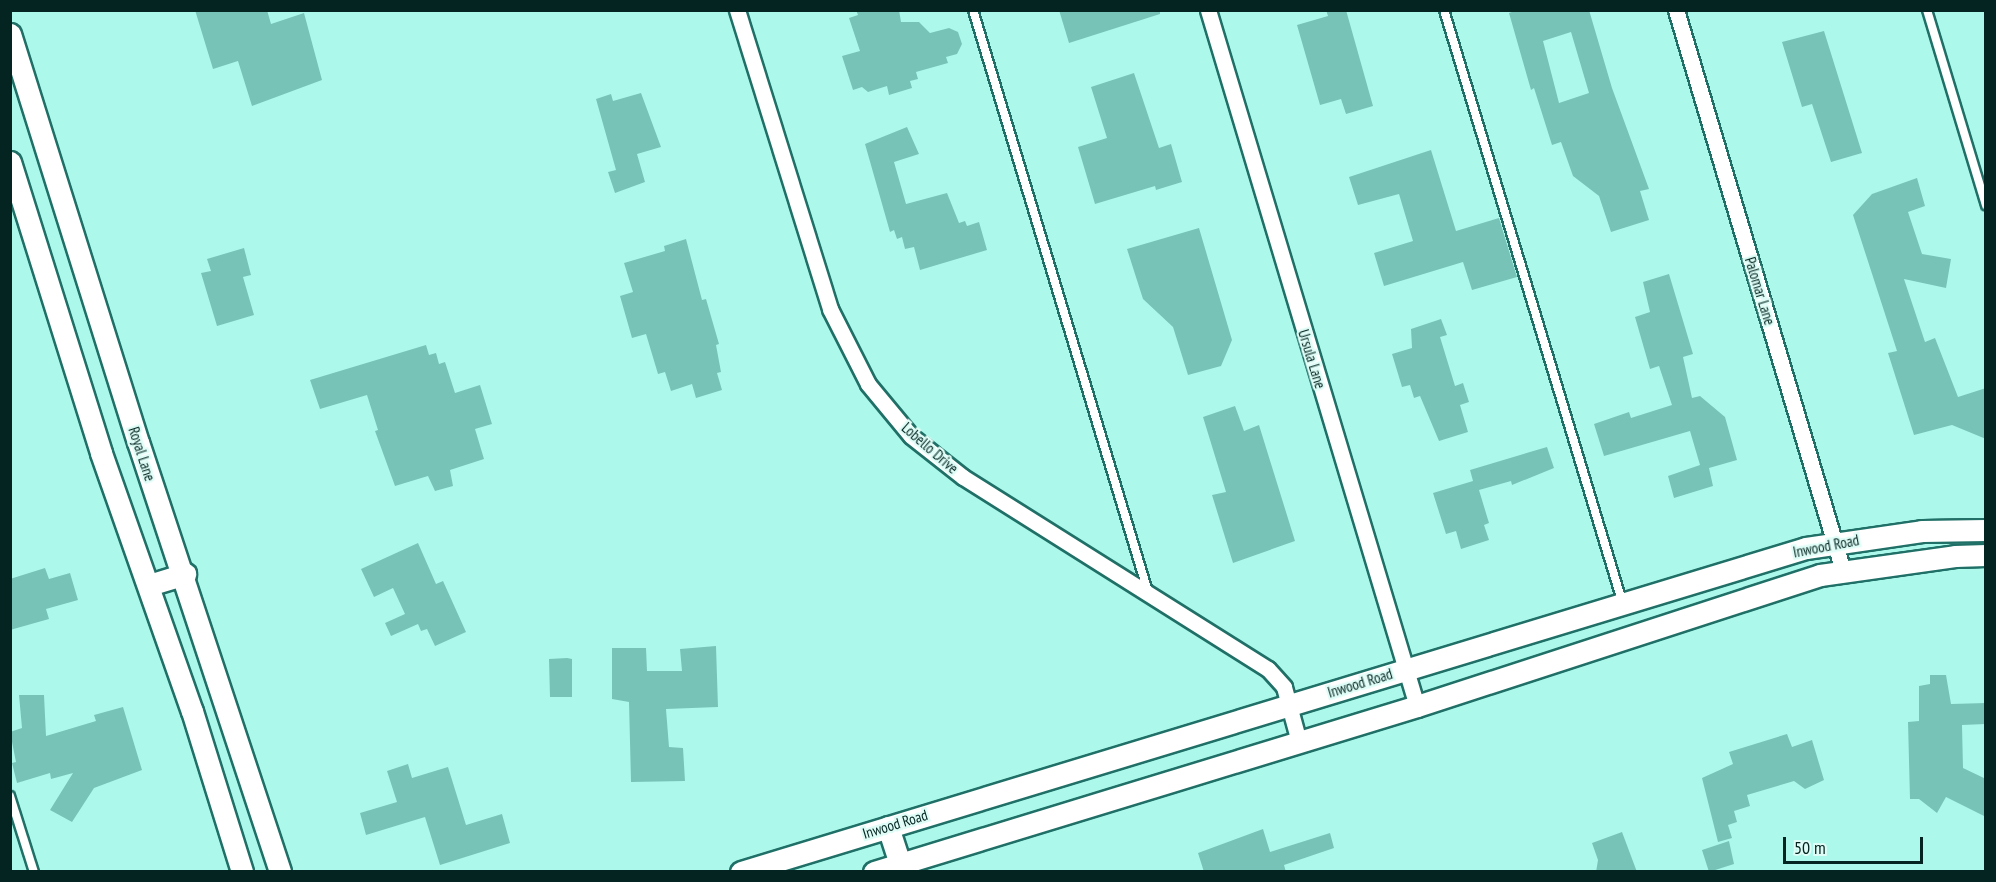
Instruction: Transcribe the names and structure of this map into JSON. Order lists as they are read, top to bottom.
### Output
{
  "streets": {
    "main road": ["Royal Lane", "Inwood Road"],
    "street": ["Palomar Lane", "Ursula Lane", "Lobello Drive"]
  },
  "crossings": [
    ["Palomar Lane", "Inwood Road"],
    ["Ursula Lane", "Inwood Road"],
    ["Lobello Drive", "Inwood Road"]
  ],
  "scale_bar": "50 m"
}
